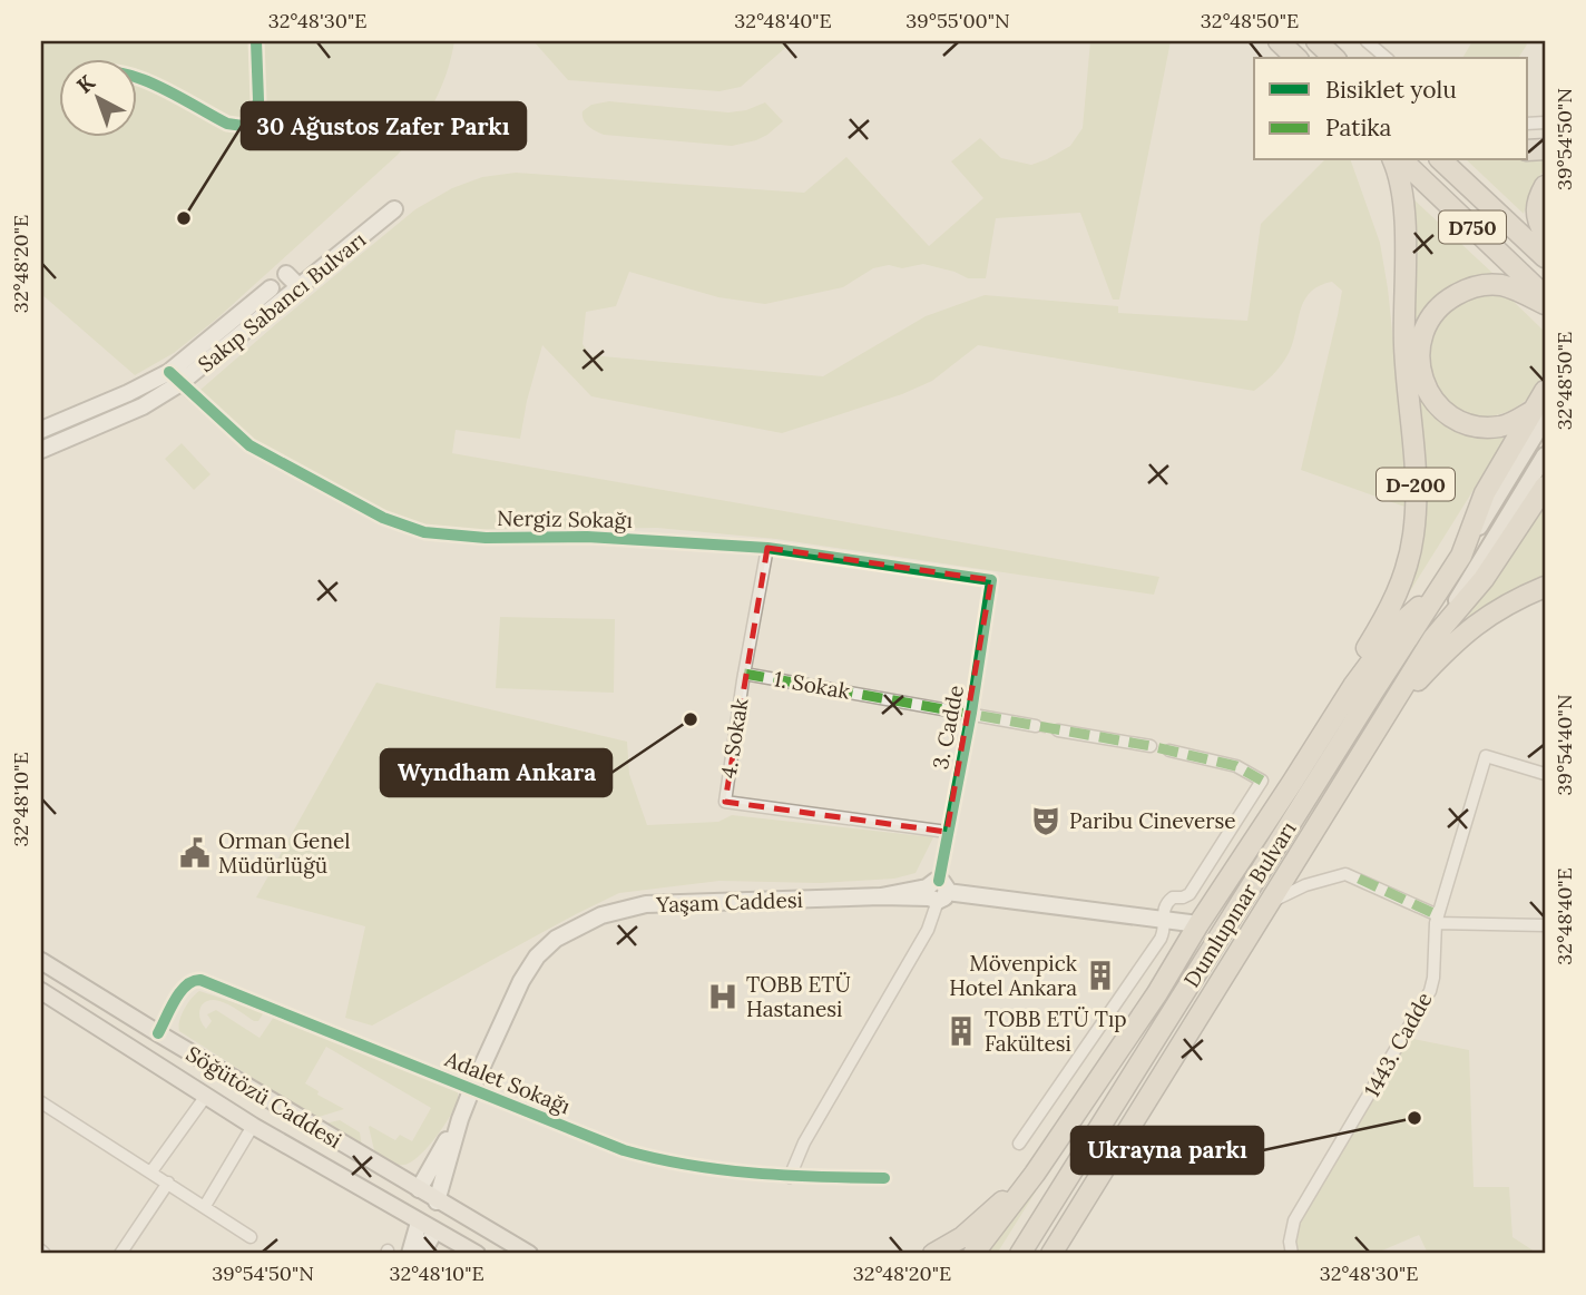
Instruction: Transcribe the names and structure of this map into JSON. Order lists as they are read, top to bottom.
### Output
{
  "streets": {
    "highway": ["D750", "D-200", "Dumlupınar Bulvarı"],
    "main road": ["Söğütözü Caddesi"],
    "street": [
      "Sakıp Sabancı Bulvarı",
      "Nergiz Sokağı",
      "1. Sokak",
      "3. Cadde",
      "4. Sokak",
      "Yaşam Caddesi",
      "1443. Cadde",
      "Adalet Sokağı"
    ]
  },
  "crossings": [
    ["Sakıp Sabancı Bulvarı", "Nergiz Sokağı"],
    ["Nergiz Sokağı", "3. Cadde"],
    ["Nergiz Sokağı", "4. Sokak"],
    ["1. Sokak", "3. Cadde"],
    ["1. Sokak", "4. Sokak"],
    ["3. Cadde", "4. Sokak"],
    ["3. Cadde", "Yaşam Caddesi"],
    ["3. Cadde", "Adalet Sokağı"],
    ["Yaşam Caddesi", "Adalet Sokağı"],
    ["Yaşam Caddesi", "Söğütözü Caddesi"],
    ["Adalet Sokağı", "Söğütözü Caddesi"]
  ],
  "places": {
    "other": ["30 Ağustos Zafer Parkı", "Wyndham Ankara", "Ukrayna parkı"],
    "theatre": ["Paribu Cineverse"],
    "public building": ["Orman Genel Müdürlüğü"],
    "building": ["Mövenpick Hotel Ankara", "TOBB ETÜ Tıp Fakültesi"],
    "hospital": ["TOBB ETÜ Hastanesi"]
  },
  "legend": ["Bisiklet yolu", "Patika"],
  "north": "top left",
  "coordinates": [
    "32°48'30\"E",
    "32°48'40\"E",
    "39°55'00\"N",
    "32°48'50\"E",
    "39°54'50\"N",
    "32°48'20\"E",
    "39°54'40\"N",
    "32°48'10\"E"
  ]
}
